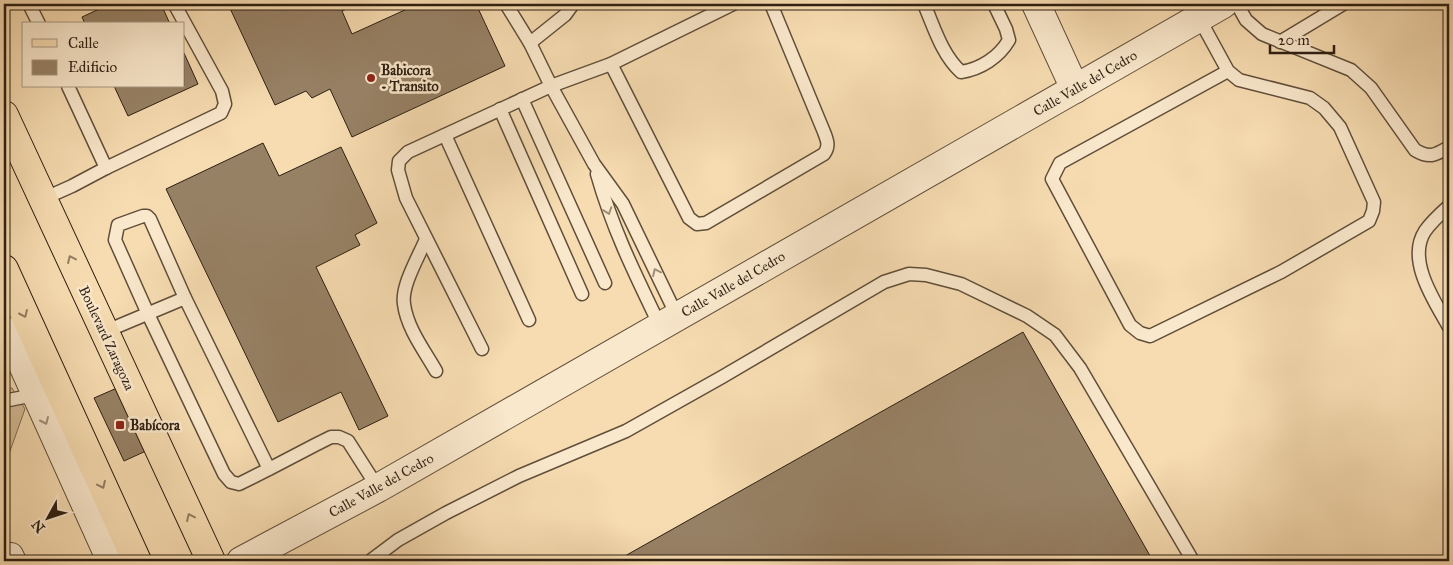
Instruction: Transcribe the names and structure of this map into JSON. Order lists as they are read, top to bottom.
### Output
{
  "streets": {
    "main road": ["Boulevard Zaragoza"],
    "street": ["Calle Valle del Cedro"]
  },
  "places": {
    "other": ["Babicora - Transito"],
    "transit": ["Babícora"]
  },
  "legend": ["Calle", "Edificio"],
  "scale_bar": "20 m",
  "north": "bottom left"
}
